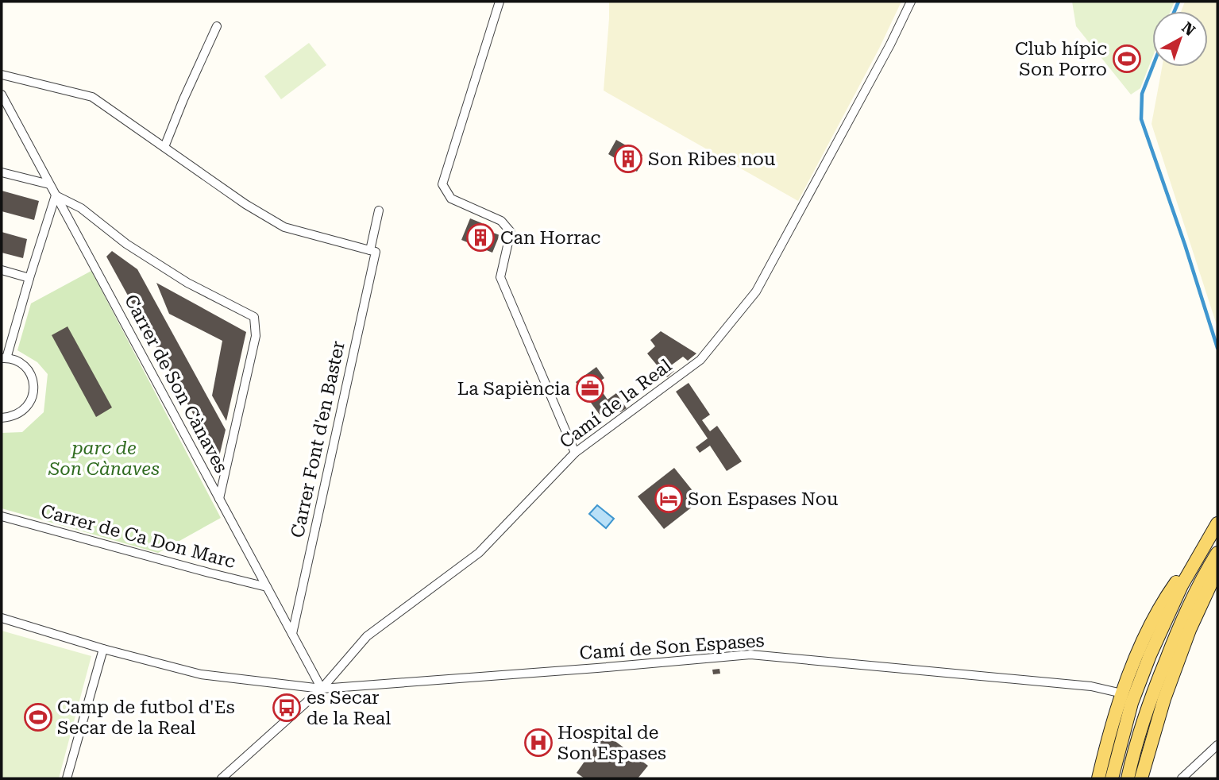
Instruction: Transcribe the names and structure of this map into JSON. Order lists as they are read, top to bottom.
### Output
{
  "streets": {
    "street": [
      "Carrer de Son Cànaves",
      "Camí de la Real",
      "Carrer Font d'en Baster",
      "Carrer de Ca Don Marc",
      "Camí de Son Espases"
    ]
  },
  "crossings": [
    ["Carrer de Son Cànaves", "Camí de la Real"],
    ["Carrer de Son Cànaves", "Carrer Font d'en Baster"],
    ["Carrer de Son Cànaves", "Carrer de Ca Don Marc"],
    ["Carrer de Son Cànaves", "Camí de Son Espases"],
    ["Camí de la Real", "Camí de Son Espases"]
  ],
  "parks": ["parc de Son Cànaves"],
  "places": {
    "sports": ["Club hípic Son Porro", "Camp de futbol d'Es Secar de la Real"],
    "building": ["Son Ribes nou", "Can Horrac"],
    "office": ["La Sapiència"],
    "hotel": ["Son Espases Nou"],
    "bus stop": ["es Secar de la Real"],
    "hospital": ["Hospital de Son Espases"]
  },
  "north": "top right"
}
